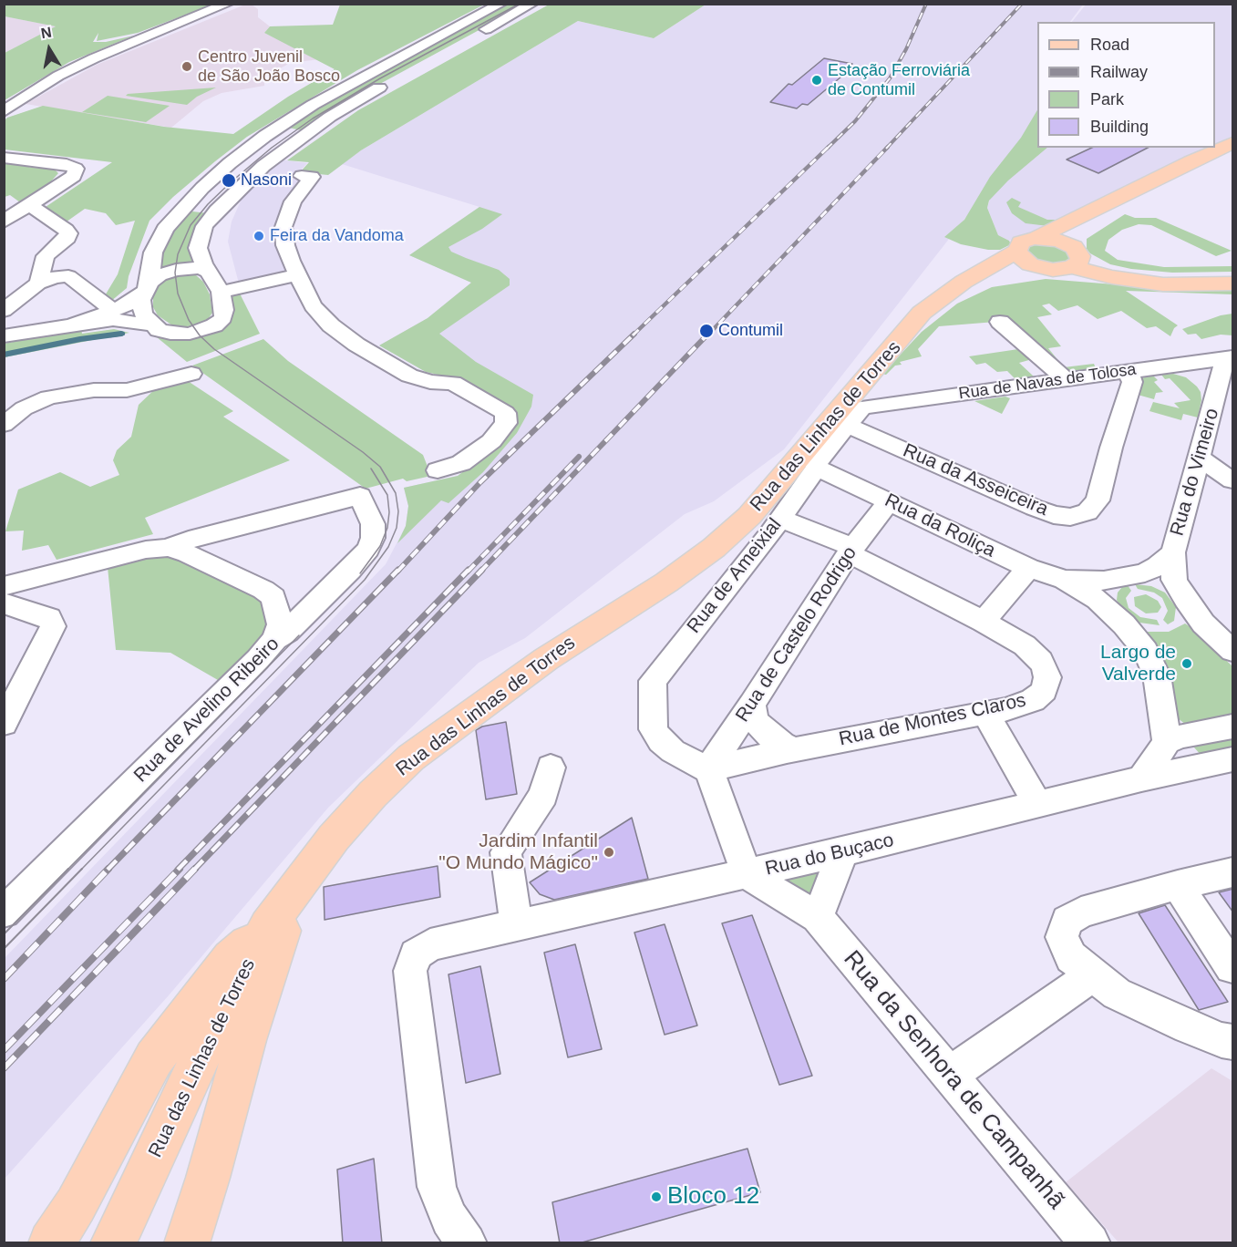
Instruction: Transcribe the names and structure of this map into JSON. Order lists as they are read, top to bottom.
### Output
{
  "streets": {
    "main road": ["Rua das Linhas de Torres"],
    "street": [
      "Rua de Navas de Tolosa",
      "Rua do Vimeiro",
      "Rua da Asseiceira",
      "Rua da Roliça",
      "Rua de Ameixial",
      "Rua de Castelo Rodrigo",
      "Rua de Avelino Ribeiro",
      "Rua de Montes Claros",
      "Rua do Buçaco",
      "Rua da Senhora de Campanhã"
    ]
  },
  "crossings": [
    ["Rua de Navas de Tolosa", "Rua do Vimeiro"],
    ["Rua de Navas de Tolosa", "Rua da Asseiceira"],
    ["Rua de Navas de Tolosa", "Rua de Ameixial"],
    ["Rua da Asseiceira", "Rua de Ameixial"],
    ["Rua da Roliça", "Rua de Ameixial"],
    ["Rua da Roliça", "Rua de Castelo Rodrigo"],
    ["Rua de Ameixial", "Rua de Castelo Rodrigo"],
    ["Rua de Ameixial", "Rua de Montes Claros"],
    ["Rua de Castelo Rodrigo", "Rua de Montes Claros"],
    ["Rua do Buçaco", "Rua da Senhora de Campanhã"]
  ],
  "places": [
    "Centro Juvenil de São João Bosco",
    "Estação Ferroviária de Contumil",
    "Nasoni",
    "Feira da Vandoma",
    "Contumil",
    "Largo de Valverde",
    "Jardim Infantil \"O Mundo Mágico\"",
    "Bloco 12"
  ],
  "legend": [
    "Road",
    "Railway",
    "Park",
    "Building"
  ],
  "north": "top"
}
